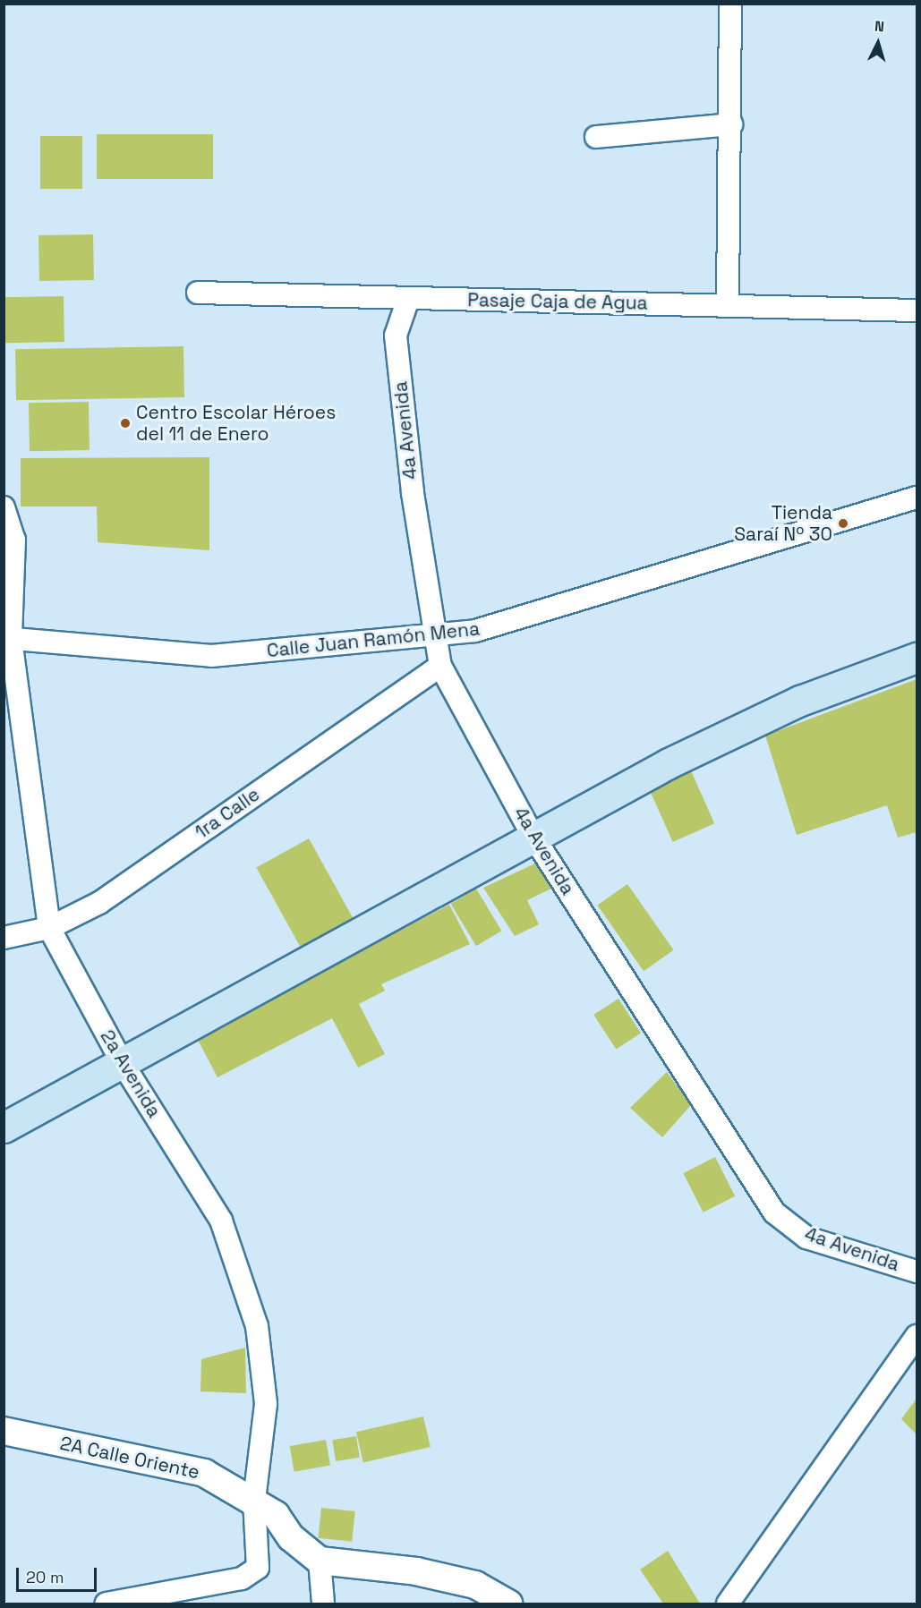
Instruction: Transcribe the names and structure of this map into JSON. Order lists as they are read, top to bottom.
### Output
{
  "streets": {
    "street": [
      "Pasaje Caja de Agua",
      "4a Avenida",
      "Calle Juan Ramón Mena",
      "1ra Calle",
      "2a Avenida",
      "2A Calle Oriente"
    ]
  },
  "crossings": [
    ["Pasaje Caja de Agua", "4a Avenida"],
    ["4a Avenida", "Calle Juan Ramón Mena"],
    ["4a Avenida", "1ra Calle"],
    ["Calle Juan Ramón Mena", "2a Avenida"],
    ["1ra Calle", "2a Avenida"],
    ["2a Avenida", "2A Calle Oriente"]
  ],
  "places": ["Centro Escolar Héroes del 11 de Enero", "Tienda Saraí Nº 30"],
  "scale_bar": "20 m",
  "north": "top"
}
